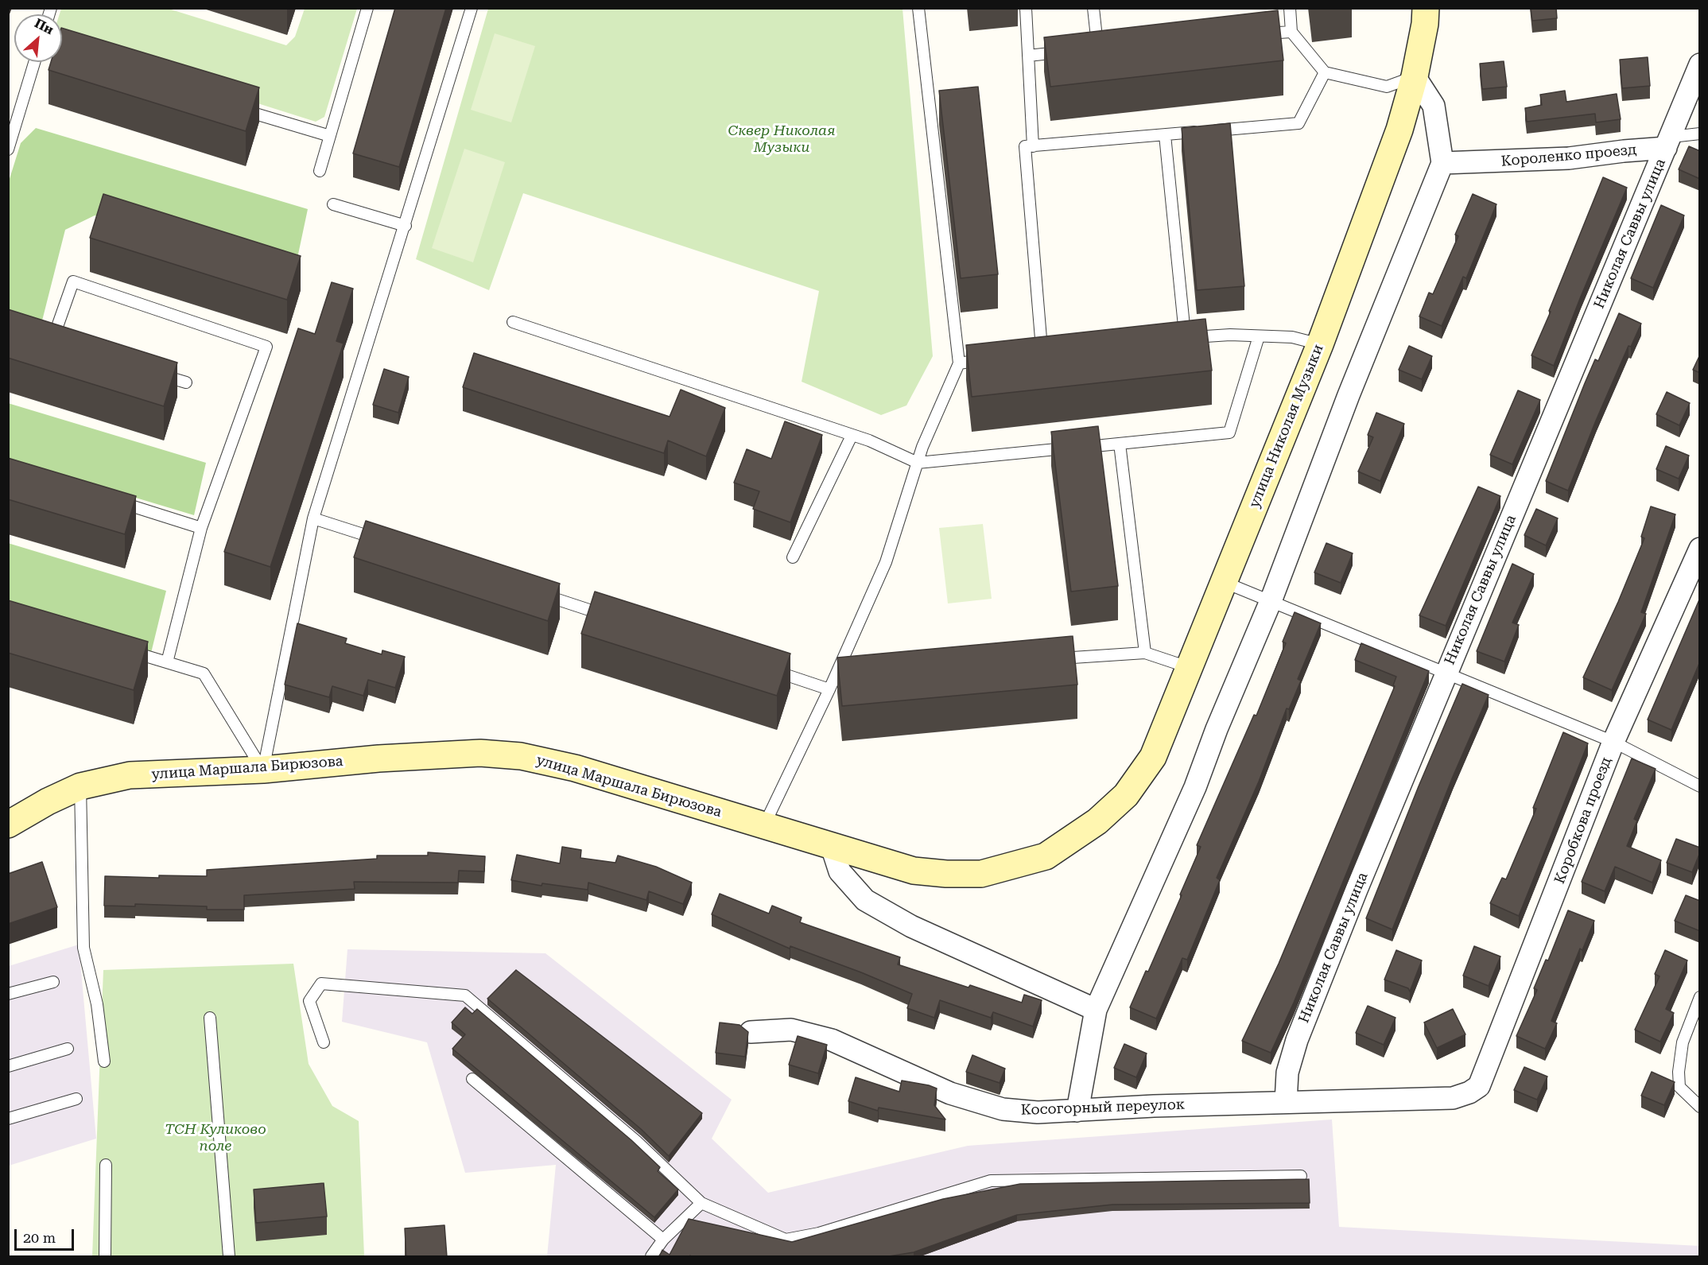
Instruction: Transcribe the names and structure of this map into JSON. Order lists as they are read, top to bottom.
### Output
{
  "streets": {
    "main road": ["улица Николая Музыки", "улица Маршала Бирюзова"],
    "street": [
      "Короленко проезд",
      "Николая Саввы улица",
      "Коробкова проезд",
      "Косогорный переулок"
    ]
  },
  "crossings": [
    ["Короленко проезд", "Николая Саввы улица"],
    ["Николая Саввы улица", "Косогорный переулок"],
    ["улица Николая Музыки", "улица Маршала Бирюзова"],
    ["Коробкова проезд", "Косогорный переулок"]
  ],
  "parks": ["Сквер Николая Музыки", "ТСН Куликово поле"],
  "scale_bar": "20 m",
  "north": "top right"
}
